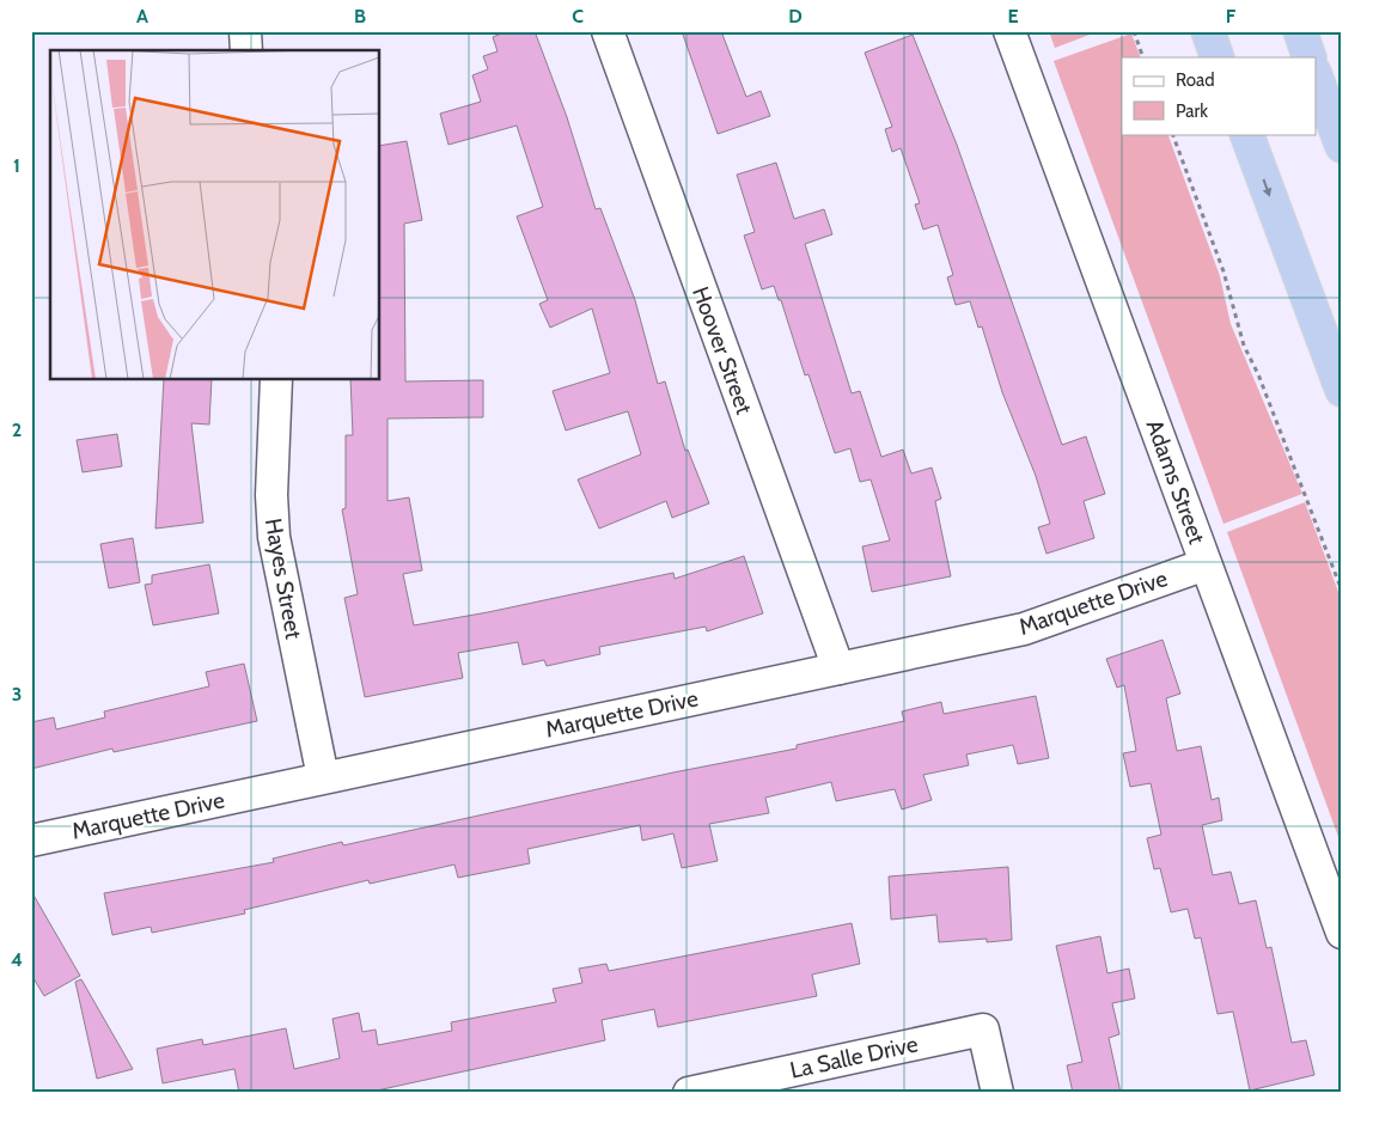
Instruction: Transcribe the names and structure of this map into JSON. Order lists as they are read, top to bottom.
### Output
{
  "streets": {
    "street": [
      "Hoover Street",
      "Adams Street",
      "Hayes Street",
      "Marquette Drive",
      "La Salle Drive"
    ]
  },
  "crossings": [
    ["Hoover Street", "Marquette Drive"],
    ["Adams Street", "Marquette Drive"],
    ["Hayes Street", "Marquette Drive"]
  ],
  "legend": ["Road", "Park"],
  "grid": {
    "columns": [
      "A",
      "B",
      "C",
      "D",
      "E",
      "F"
    ],
    "rows": [
      "1",
      "2",
      "3",
      "4"
    ]
  }
}
